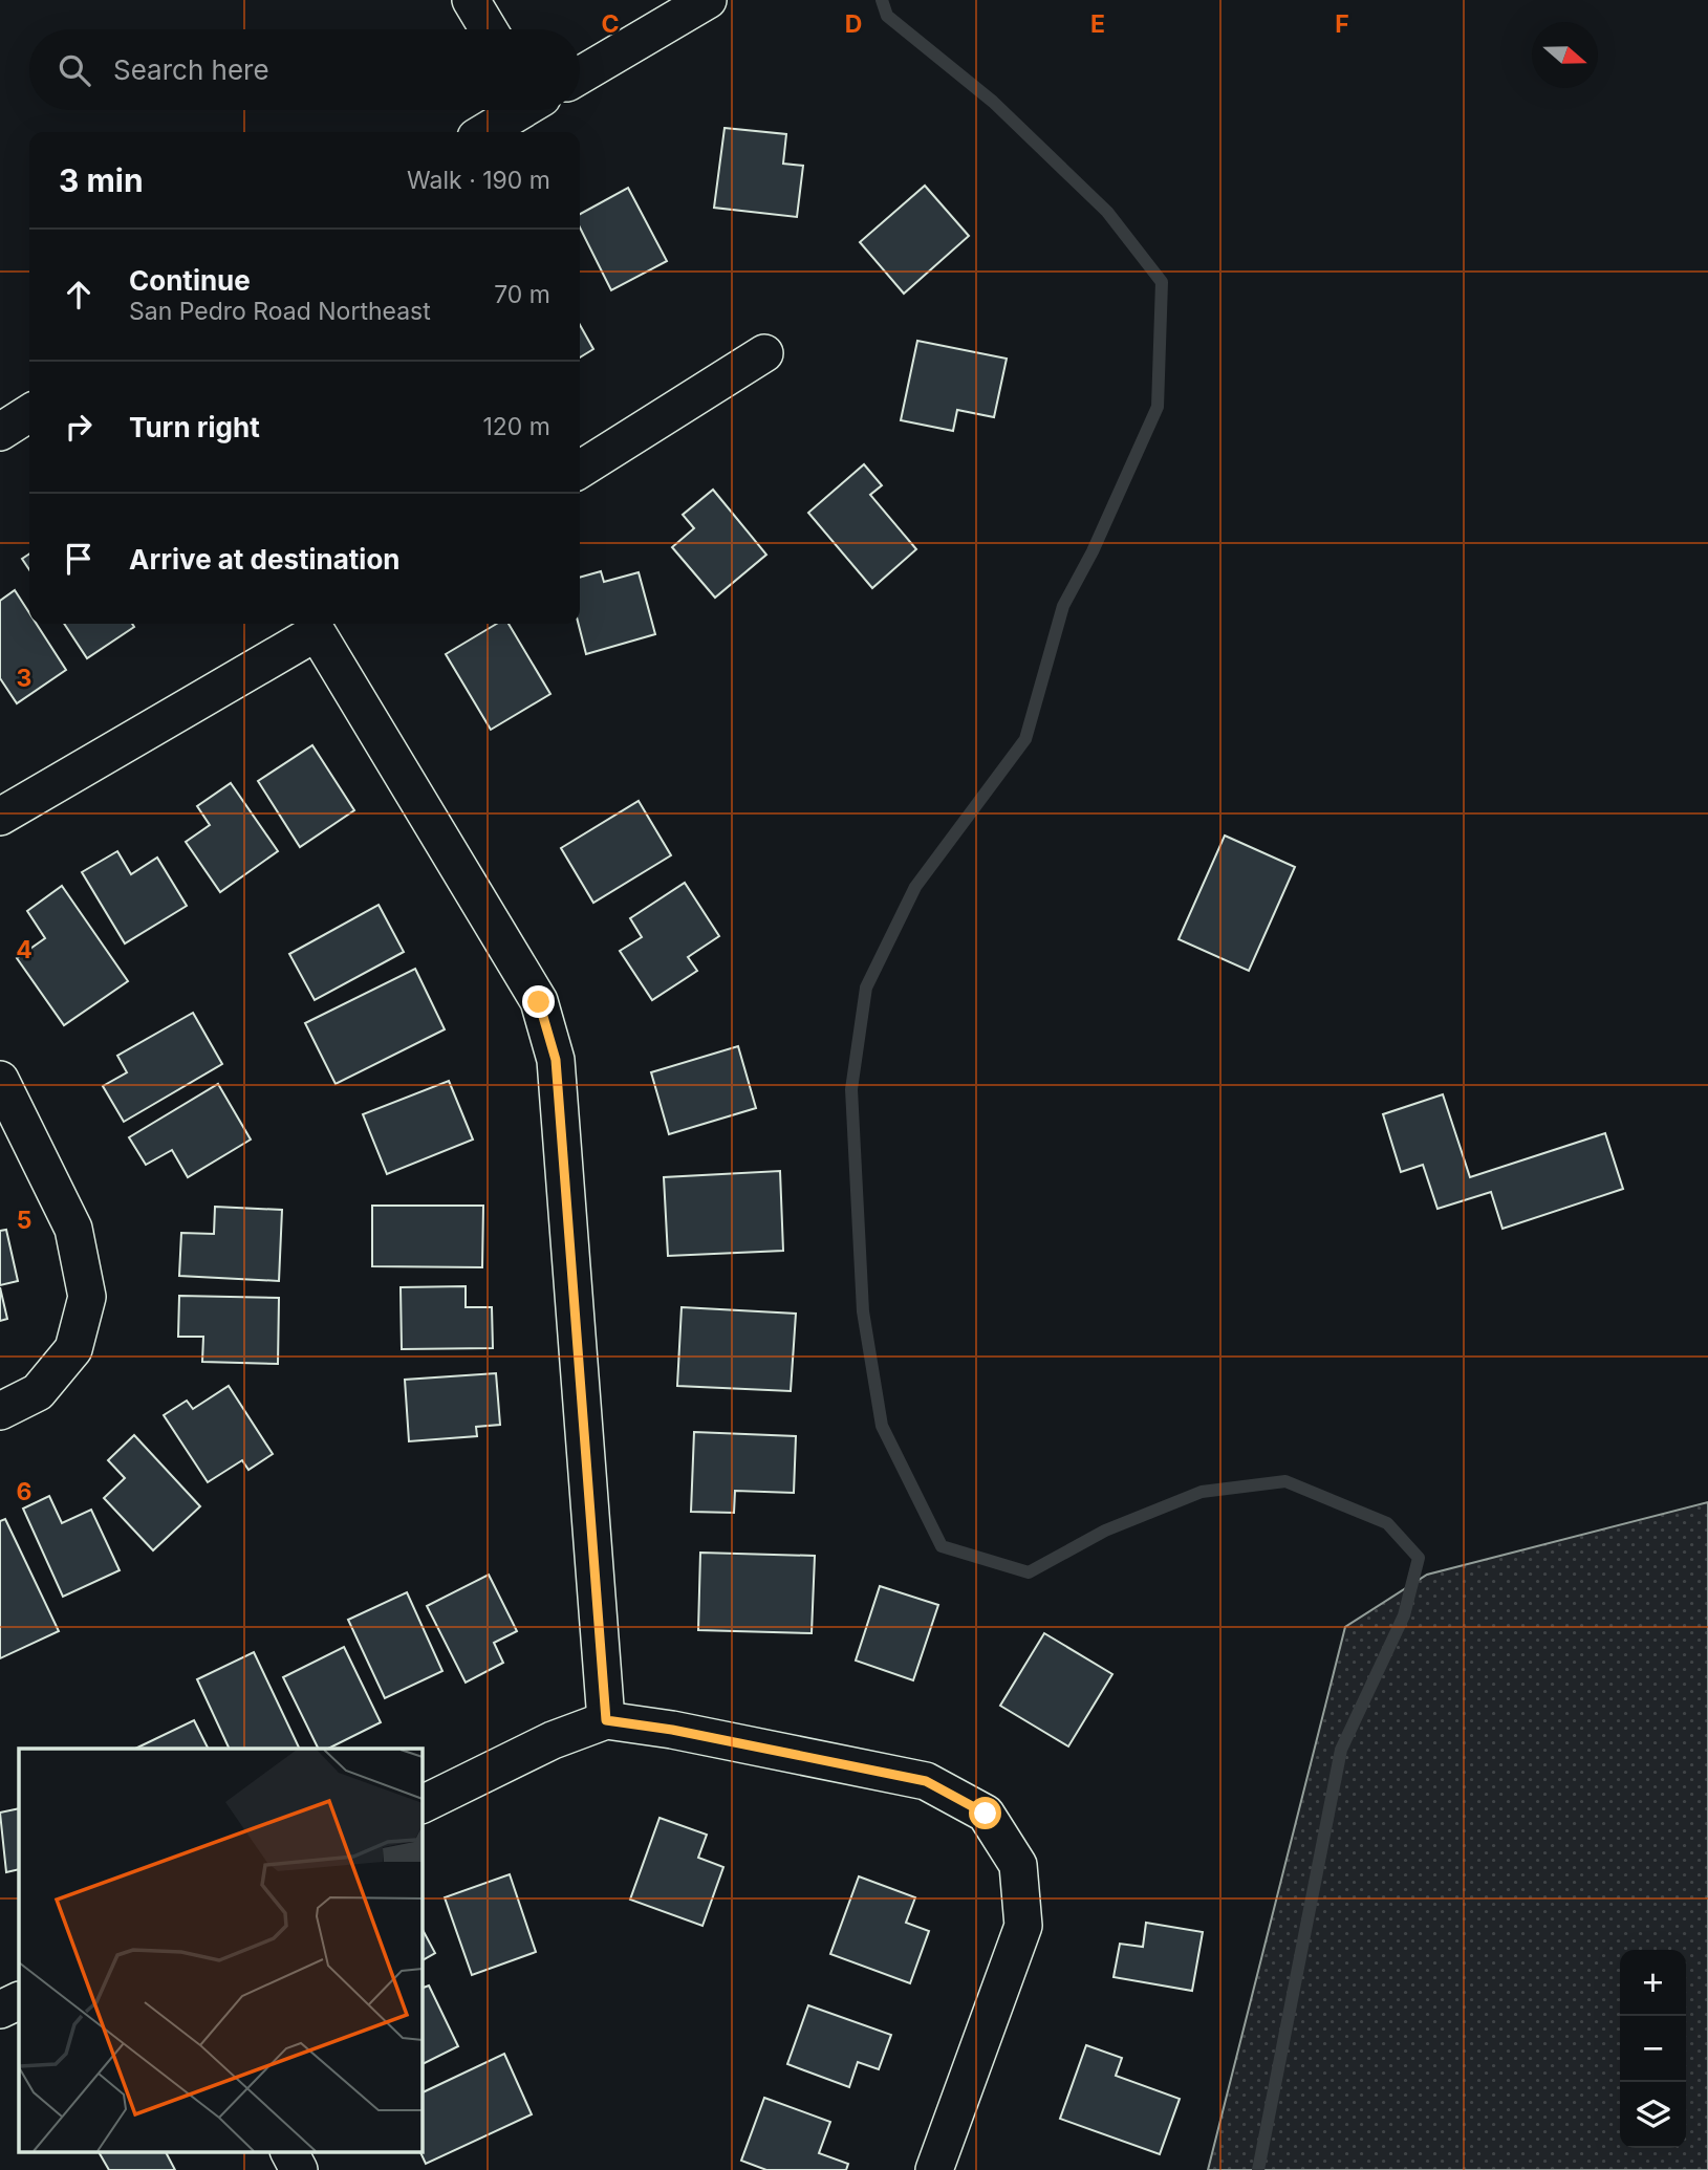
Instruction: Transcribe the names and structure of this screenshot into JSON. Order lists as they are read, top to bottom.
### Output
{
  "north": "right",
  "page": {
    "search": "Search here",
    "heading": ["3 min", "Walk · 190 m"],
    "list": [
      ["Continue", "San Pedro Road Northeast", "70 m"],
      ["Turn right", "120 m"],
      "Arrive at destination"
    ],
    "map_buttons": ["+", "−"]
  },
  "grid": {
    "columns": [
      "C",
      "D",
      "E",
      "F"
    ],
    "rows": [
      "3",
      "4",
      "5",
      "6"
    ]
  }
}
